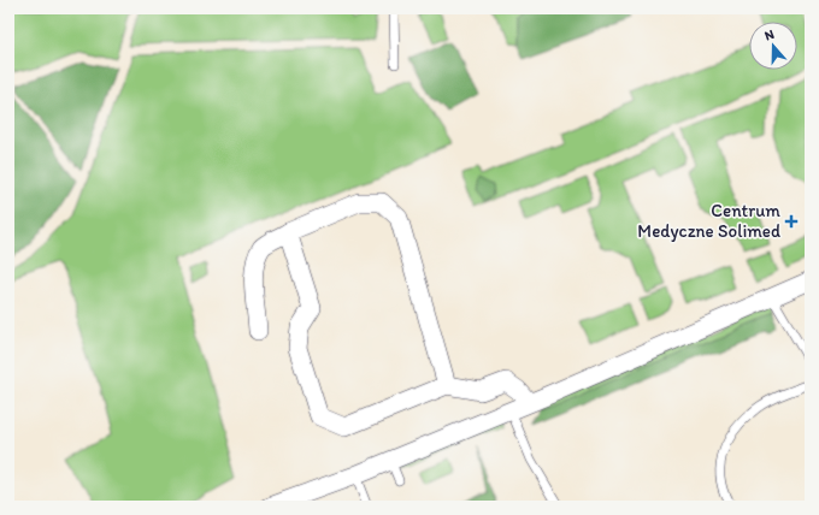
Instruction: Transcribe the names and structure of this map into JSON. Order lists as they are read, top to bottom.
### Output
{
  "places": {
    "health": ["Centrum Medyczne Solimed"]
  },
  "north": "top"
}
